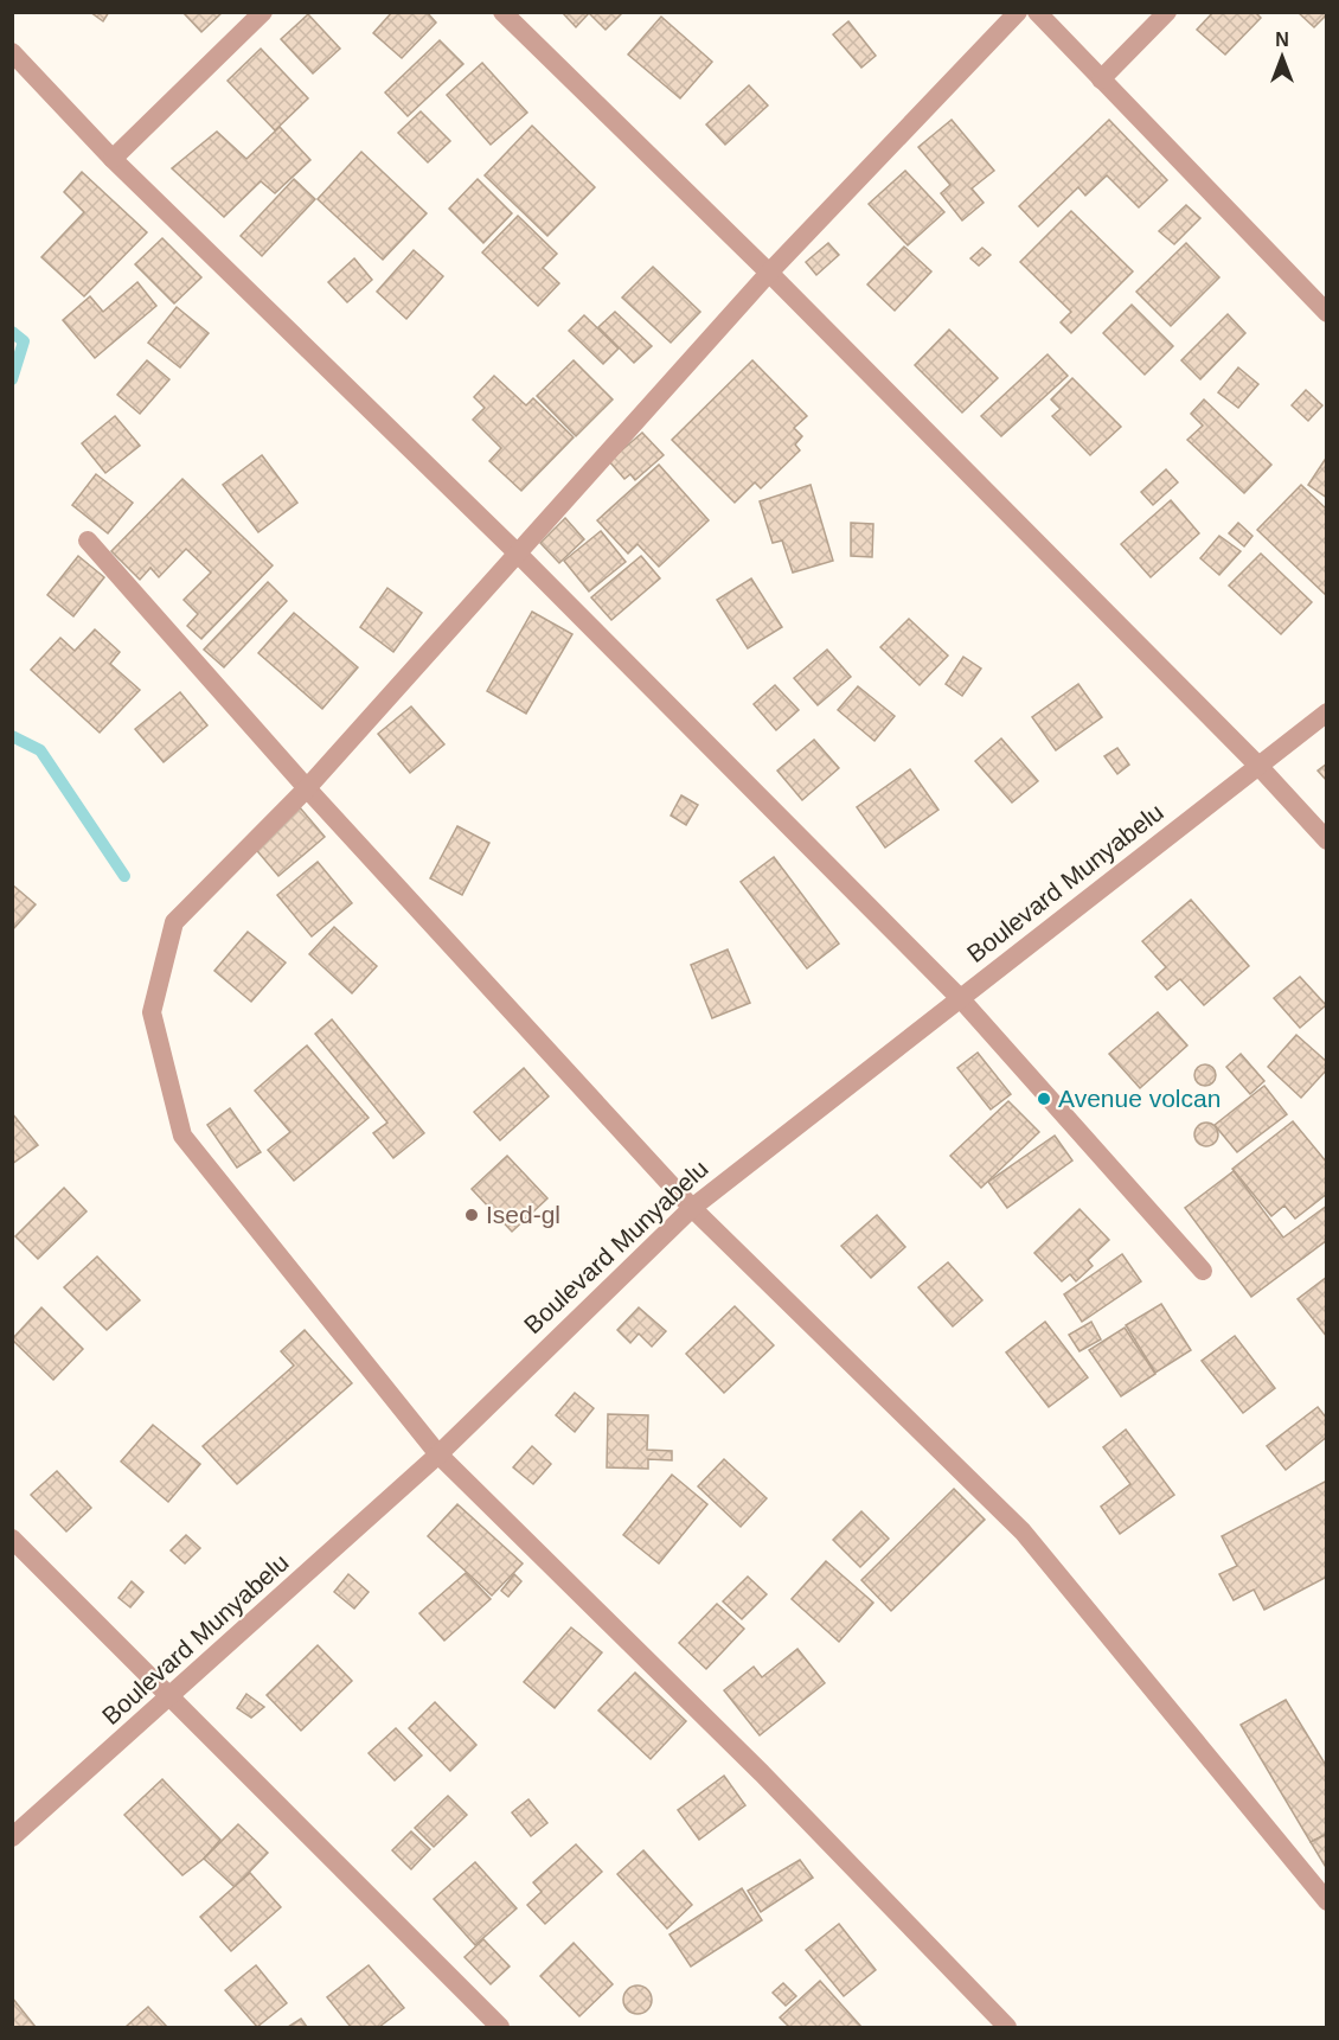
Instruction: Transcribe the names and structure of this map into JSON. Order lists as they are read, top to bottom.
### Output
{
  "streets": {
    "street": ["Boulevard Munyabelu"]
  },
  "places": ["Avenue volcan", "Ised-gl"],
  "north": "top"
}
